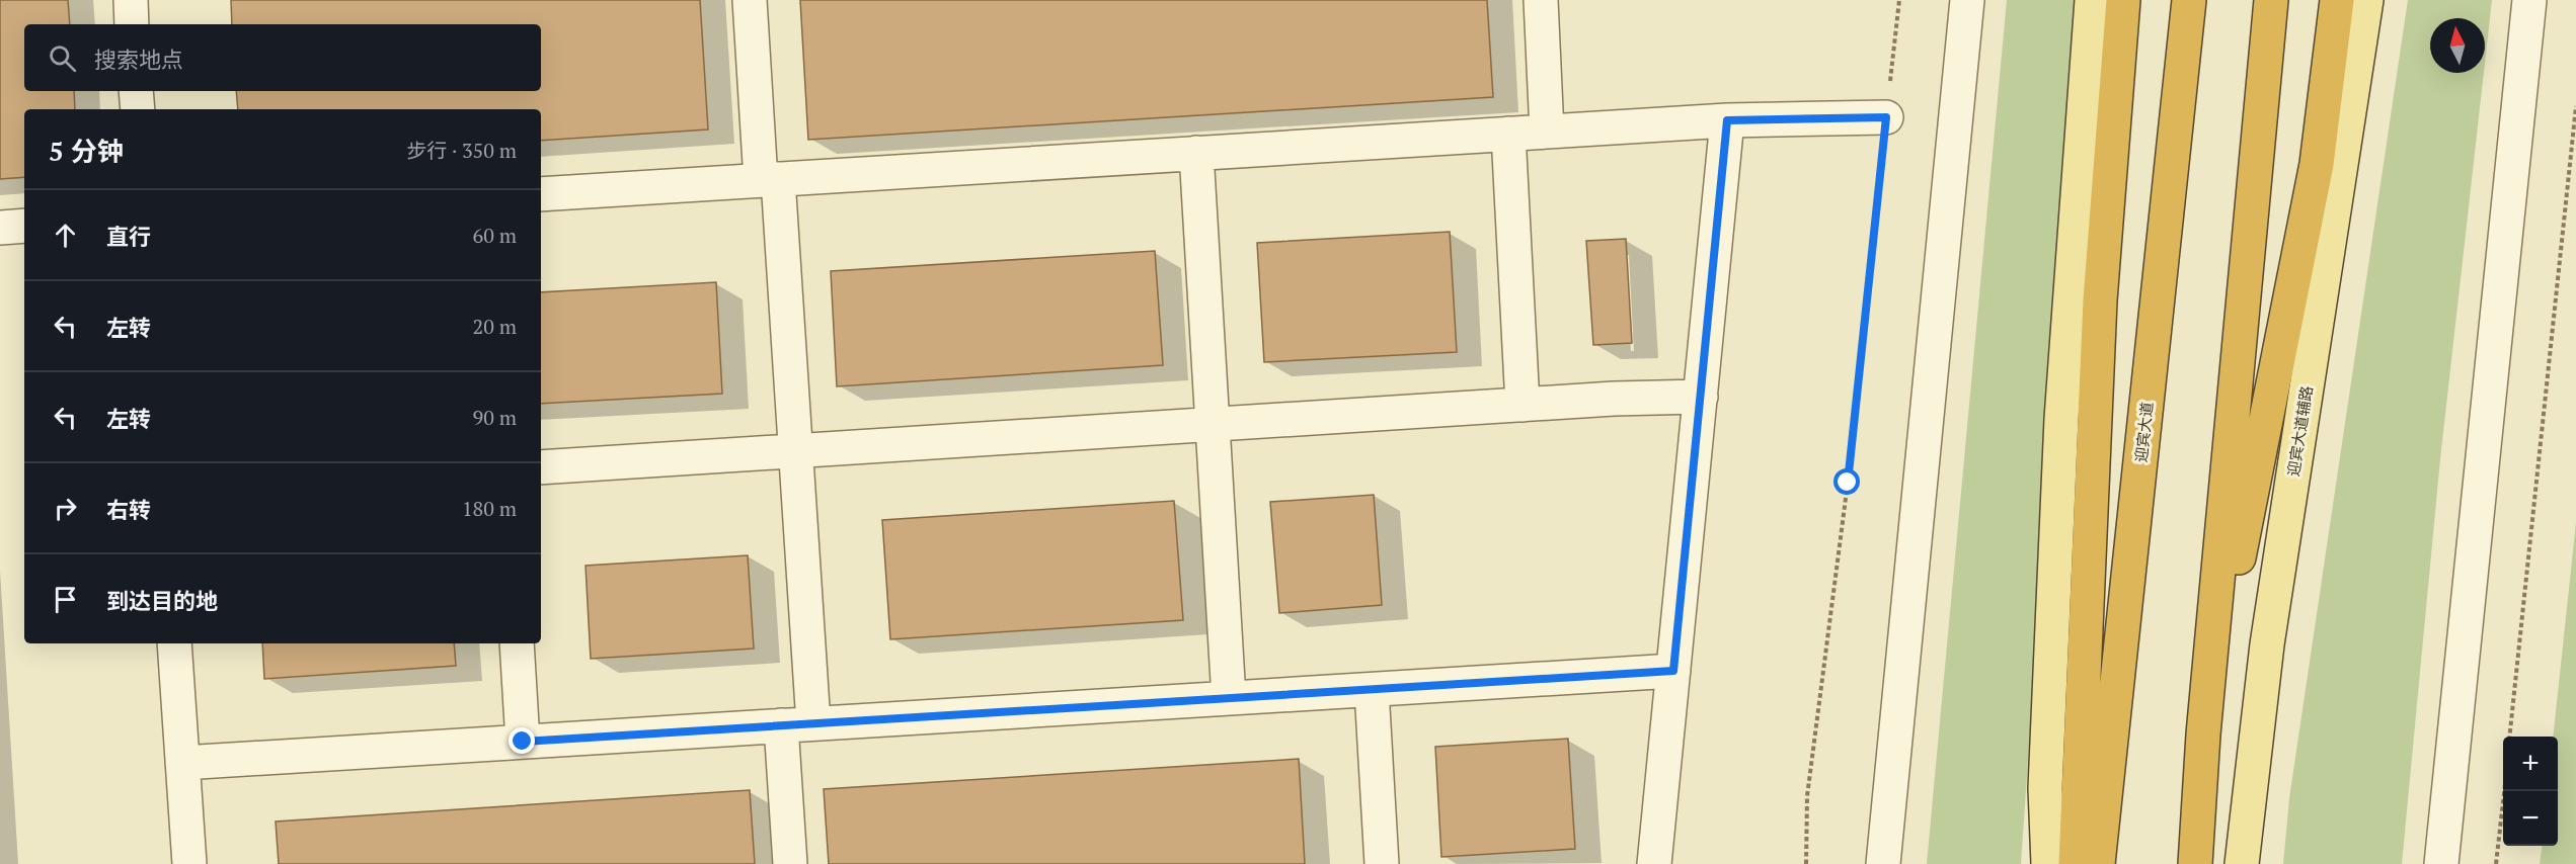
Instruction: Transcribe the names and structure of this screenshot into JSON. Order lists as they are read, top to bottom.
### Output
{
  "streets": {
    "highway": ["迎宾大道"],
    "main road": ["迎宾大道辅路"]
  },
  "north": "top",
  "page": {
    "search": "搜索地点",
    "heading": ["5 分钟", "步行 · 350 m"],
    "list": [
      ["直行", "60 m"],
      ["左转", "20 m"],
      ["左转", "90 m"],
      ["右转", "180 m"],
      "到达目的地"
    ],
    "map_buttons": ["+", "−"]
  }
}
